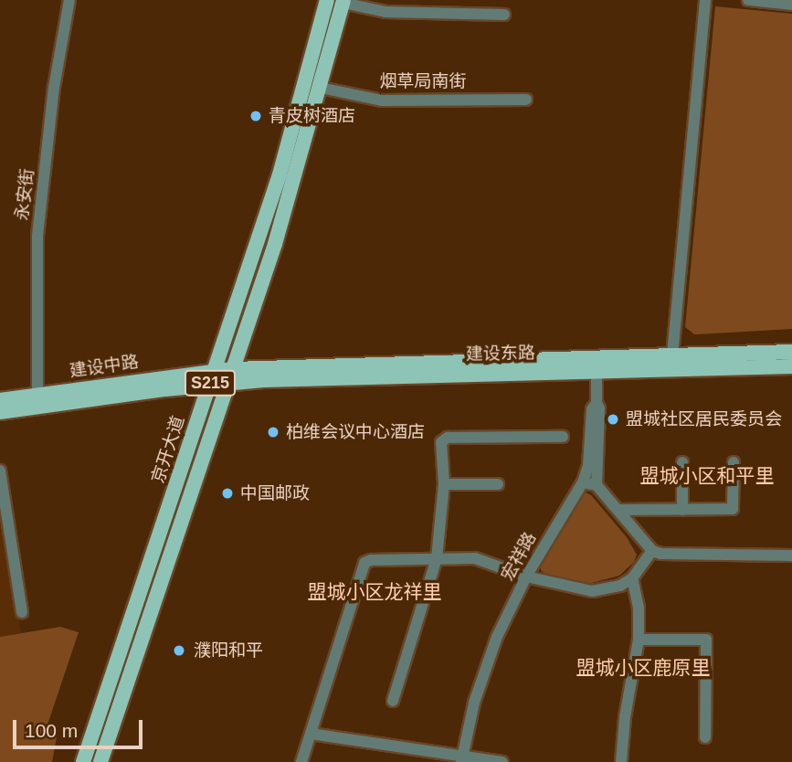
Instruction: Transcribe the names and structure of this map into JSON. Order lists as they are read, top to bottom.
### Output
{
  "streets": {
    "main road": [
      "建设东路",
      "建设中路",
      "S215",
      "京开大道"
    ],
    "street": ["烟草局南街", "永安街", "宏祥路"]
  },
  "crossings": [
    ["烟草局南街", "京开大道"],
    ["永安街", "建设中路"],
    ["建设东路", "建设中路"],
    ["建设东路", "京开大道"],
    ["建设东路", "宏祥路"],
    ["建设中路", "京开大道"]
  ],
  "districts": ["盟城小区和平里", "盟城小区龙祥里", "盟城小区鹿原里"],
  "places": [
    "青皮树酒店",
    "盟城社区居民委员会",
    "柏维会议中心酒店",
    "中国邮政",
    "濮阳和平"
  ],
  "scale_bar": "100 m"
}
